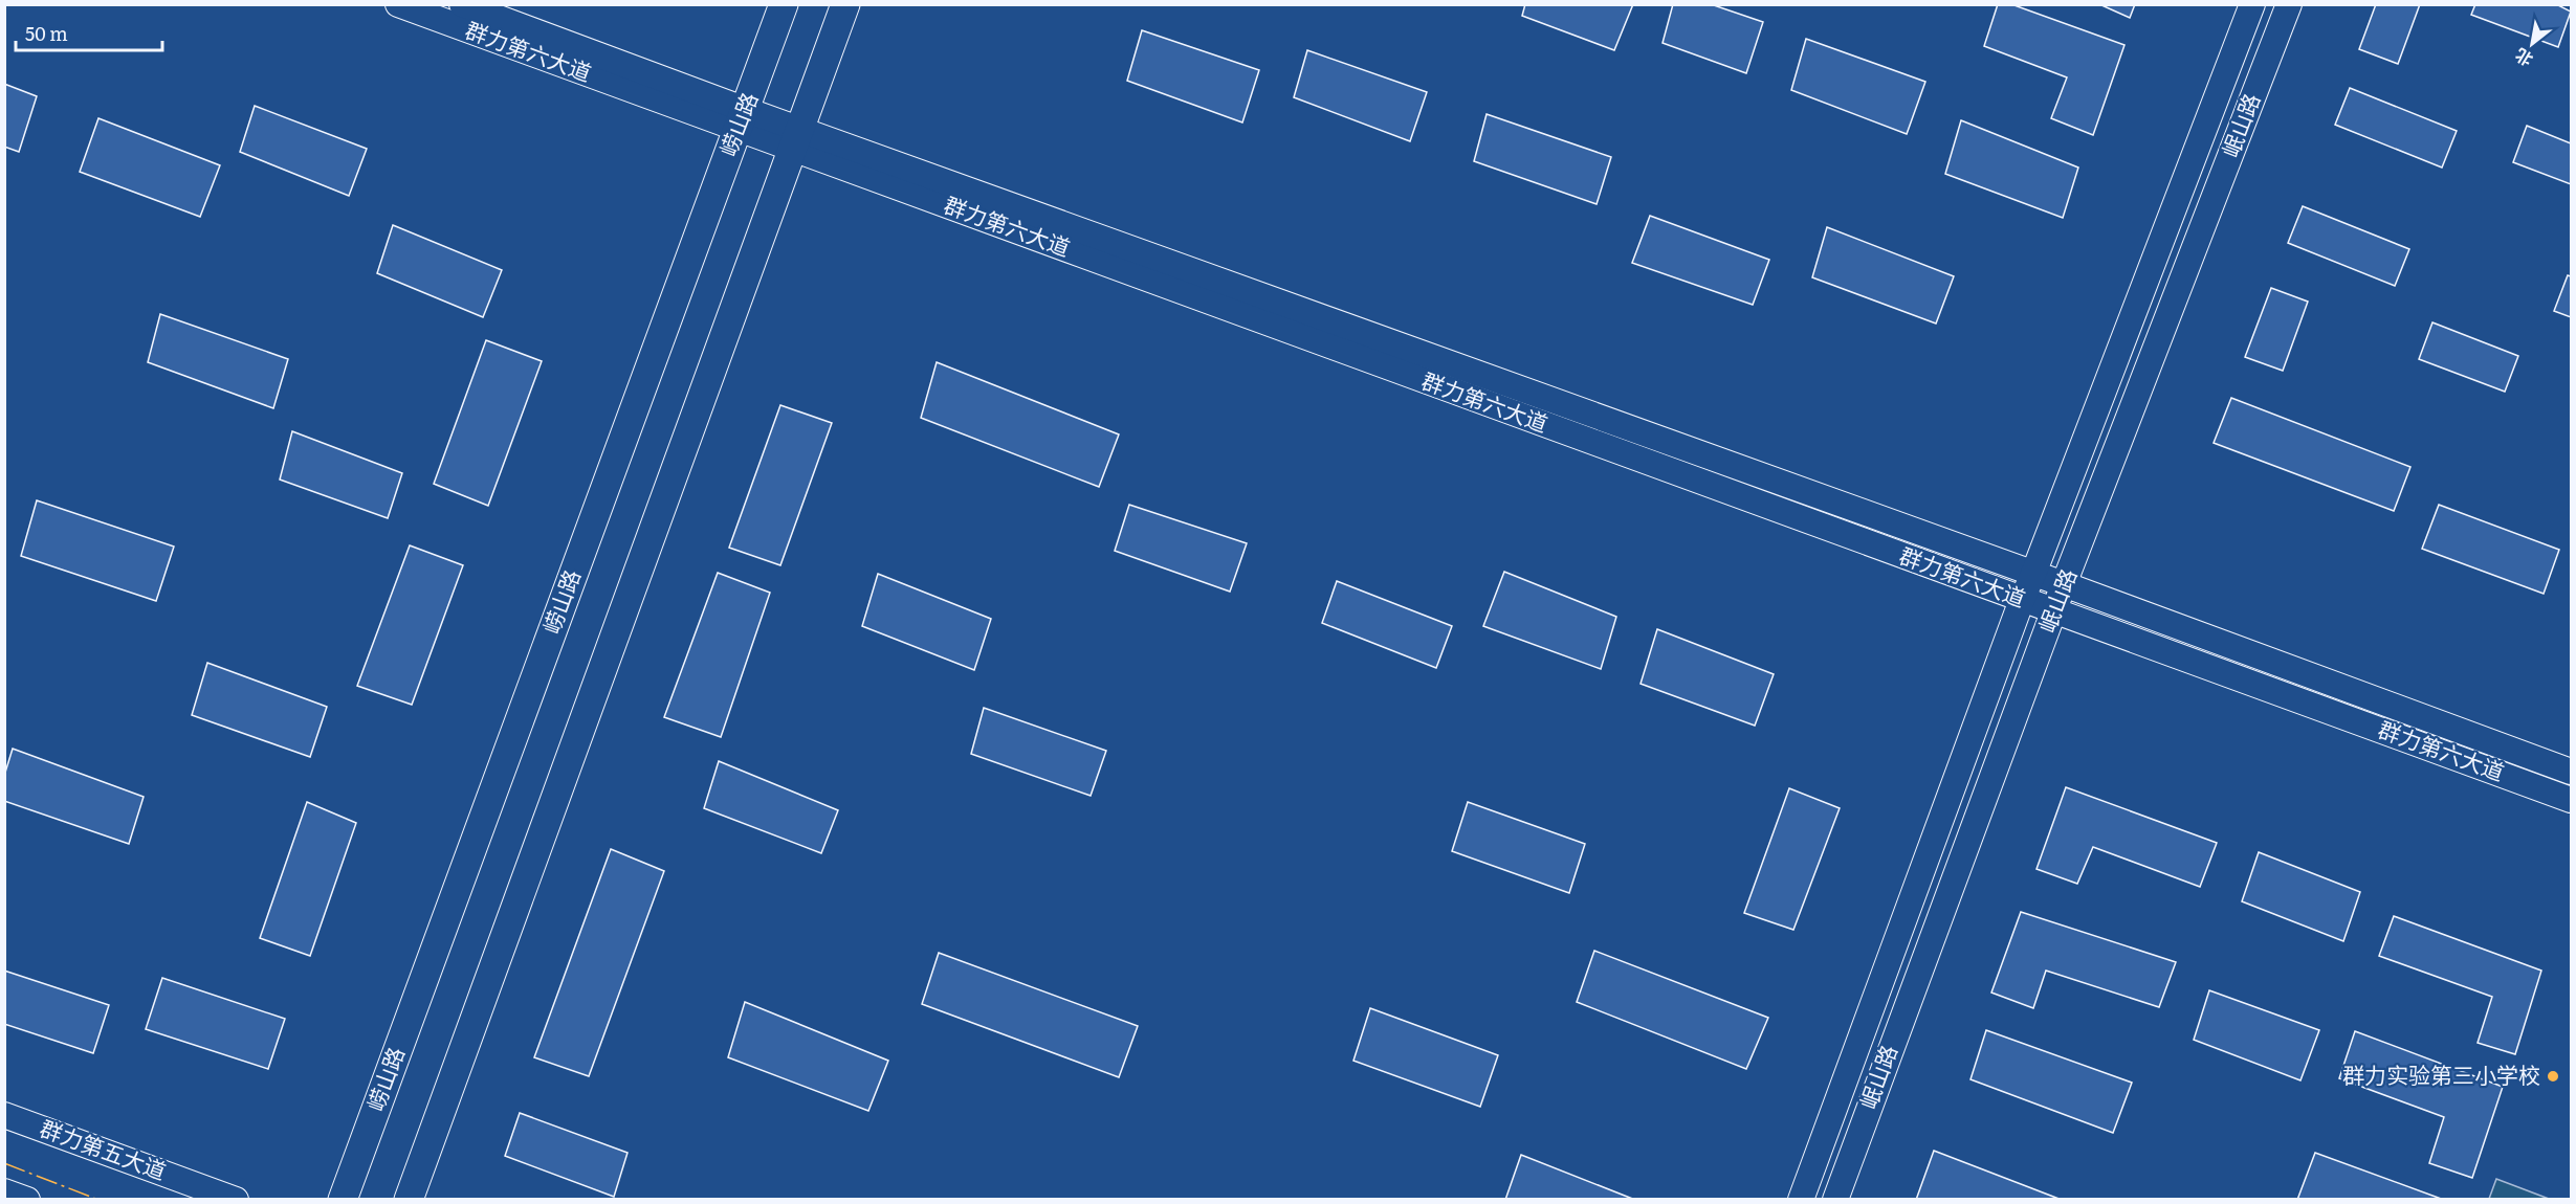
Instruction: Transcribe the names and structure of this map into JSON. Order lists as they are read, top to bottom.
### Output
{
  "streets": {
    "main road": [
      "群力第六大道",
      "崂山路",
      "岷山路",
      "群力第五大道"
    ]
  },
  "crossings": [
    ["群力第六大道", "崂山路"],
    ["群力第六大道", "岷山路"]
  ],
  "places": ["群力实验第三小学校"],
  "scale_bar": "50 m",
  "north": "bottom left"
}
